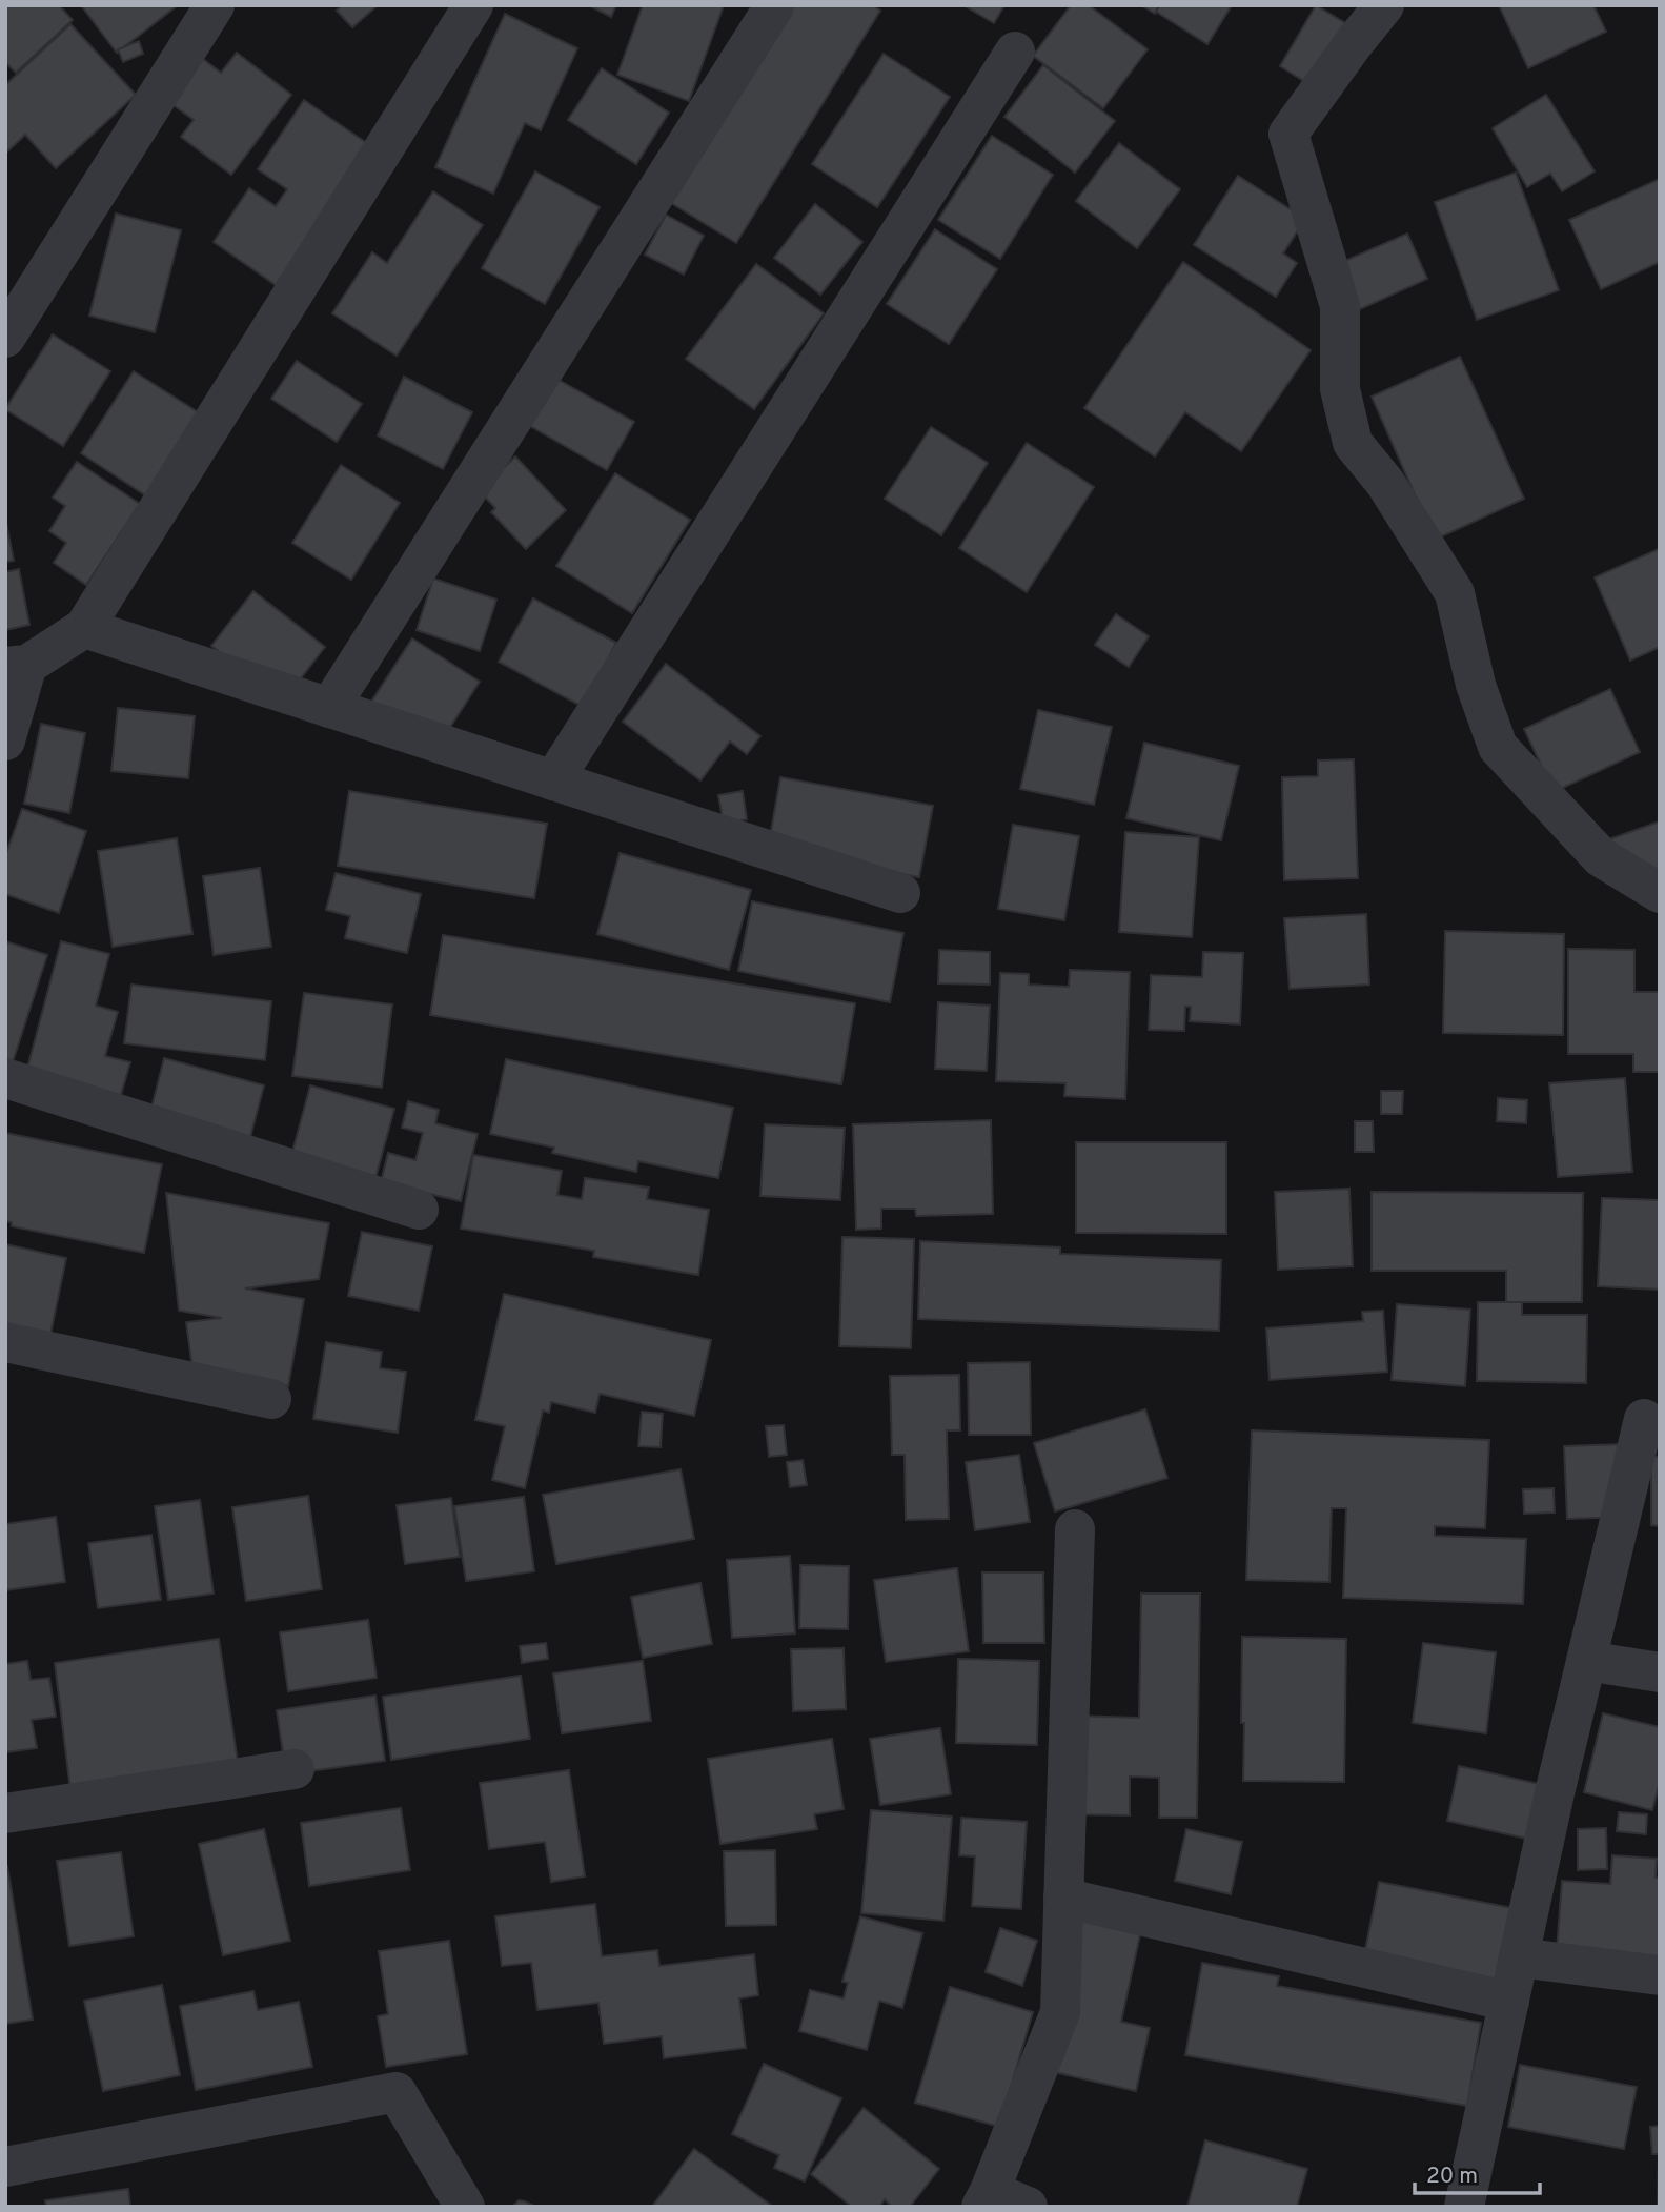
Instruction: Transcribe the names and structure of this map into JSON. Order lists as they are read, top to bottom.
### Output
{
  "scale_bar": "20 m"
}
